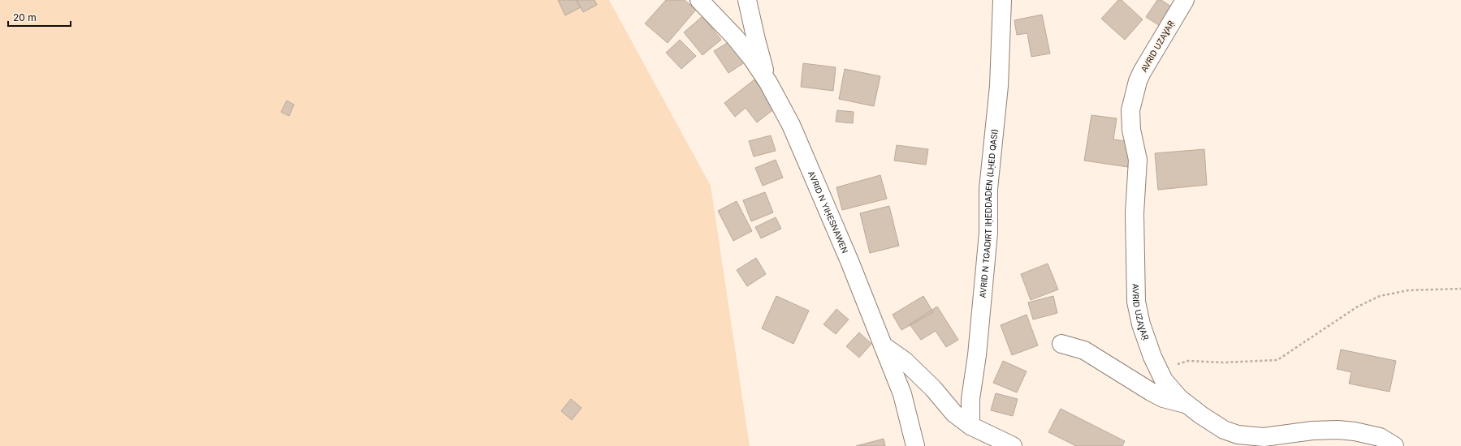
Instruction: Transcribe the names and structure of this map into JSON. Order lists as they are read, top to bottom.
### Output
{
  "streets": {
    "street": ["AVRID UZAƔAṚ", "AVRID N YIḤESNAWEN", "AVRID N TGADIRT IḤEDDADEN (LḤED QASI)"]
  },
  "scale_bar": "20 m"
}
